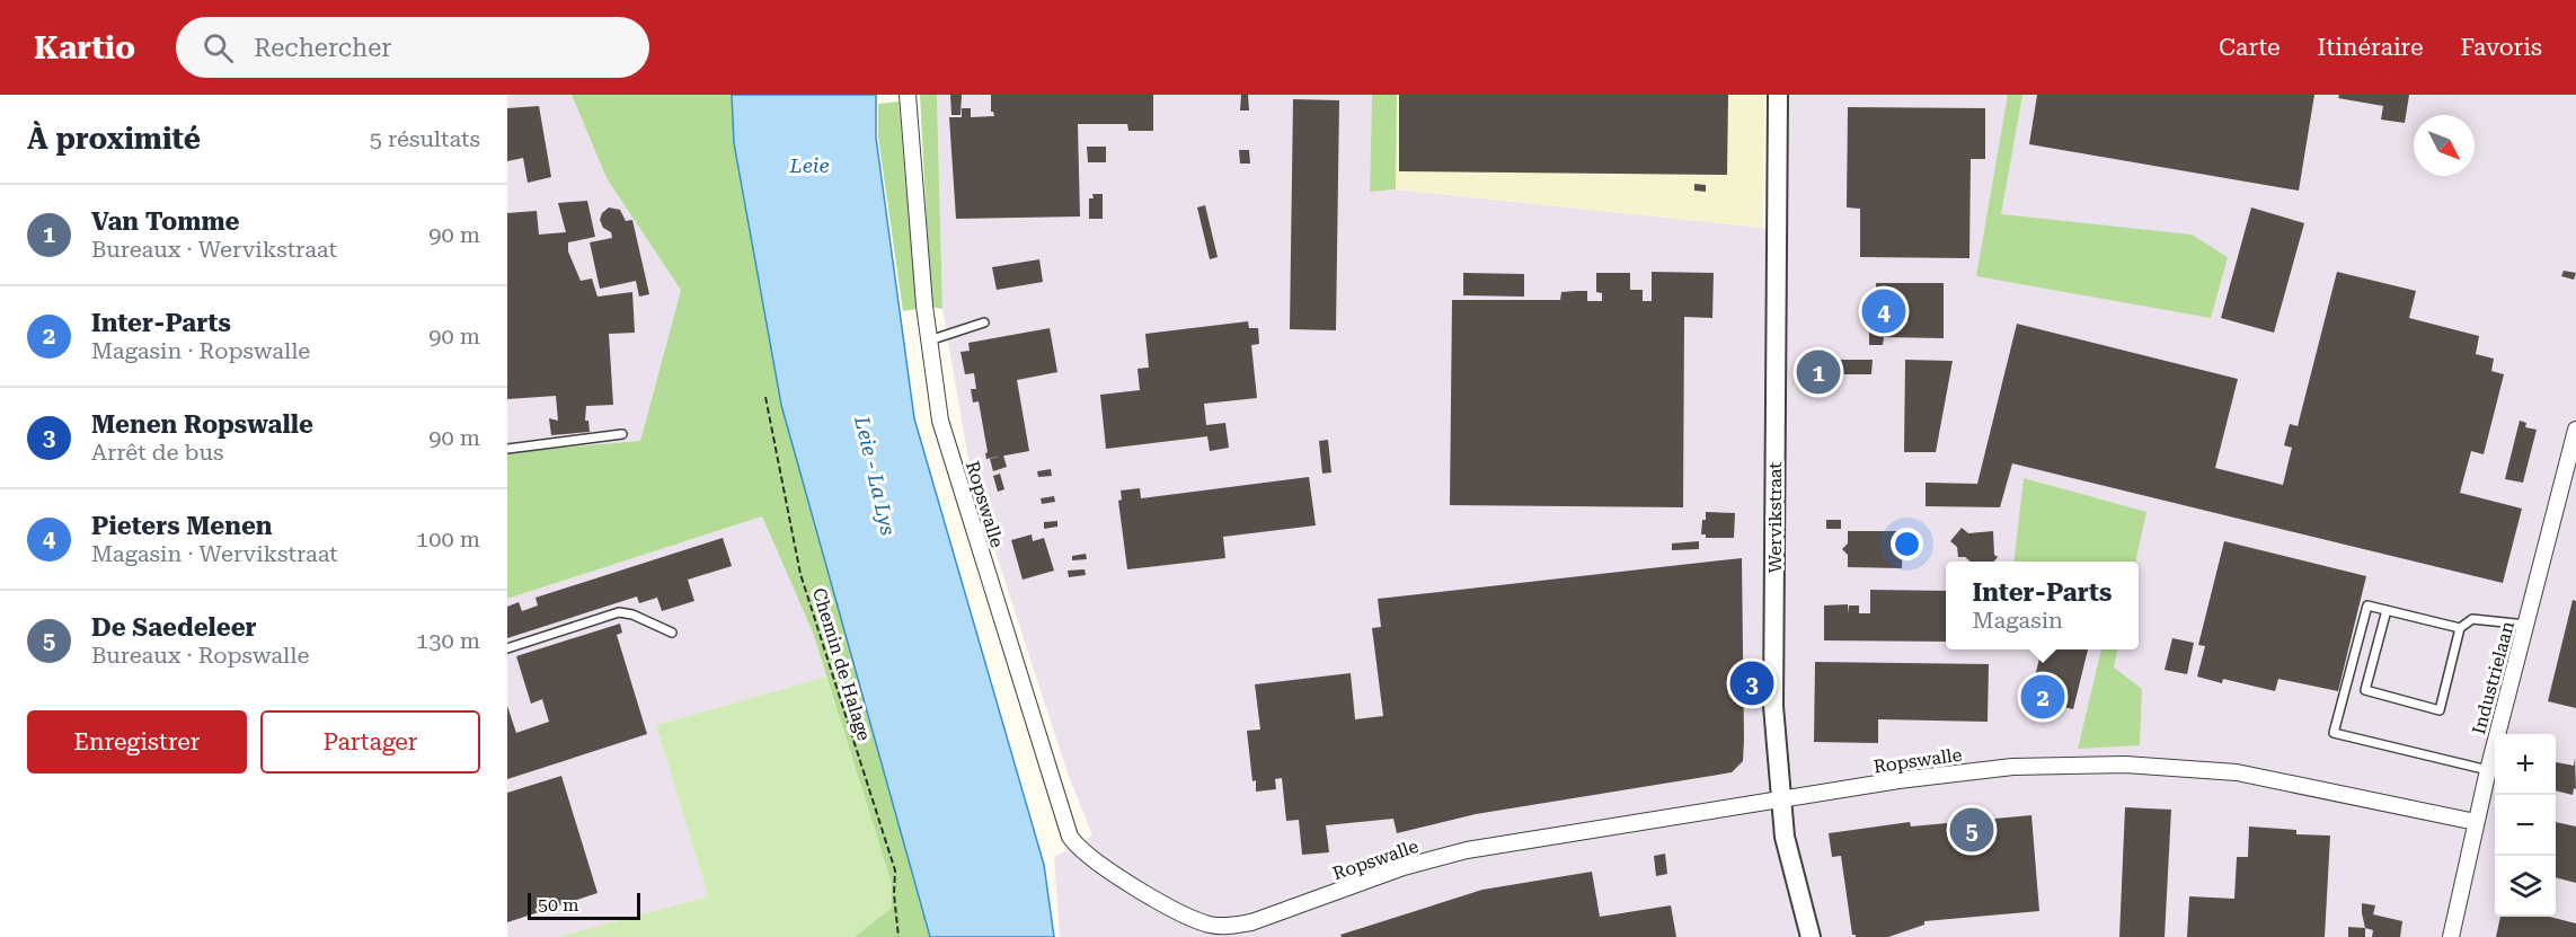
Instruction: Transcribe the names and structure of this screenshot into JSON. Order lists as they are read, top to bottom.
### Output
{
  "streets": {
    "street": ["Ropswalle", "Wervikstraat", "Industrielaan"],
    "path": ["Chemin de Halage"]
  },
  "crossings": [
    ["Ropswalle", "Wervikstraat"],
    ["Ropswalle", "Industrielaan"]
  ],
  "water": ["Leie", "Leie - La Lys"],
  "scale_bar": "50 m",
  "north": "bottom right",
  "page": {
    "header": "Kartio",
    "search": "Rechercher",
    "nav": ["Carte", "Itinéraire", "Favoris"],
    "heading": ["À proximité", "5 résultats"],
    "list": [
      {
        "mark": "1",
        "name": "Van Tomme",
        "note": "Bureaux · Wervikstraat",
        "value": "90 m"
      },
      {
        "mark": "2",
        "name": "Inter-Parts",
        "note": "Magasin · Ropswalle",
        "value": "90 m"
      },
      {
        "mark": "3",
        "name": "Menen Ropswalle",
        "note": "Arrêt de bus",
        "value": "90 m"
      },
      {
        "mark": "4",
        "name": "Pieters Menen",
        "note": "Magasin · Wervikstraat",
        "value": "100 m"
      },
      {
        "mark": "5",
        "name": "De Saedeleer",
        "note": "Bureaux · Ropswalle",
        "value": "130 m"
      }
    ],
    "pins": [
      "4",
      "1",
      "3",
      "2",
      "5"
    ],
    "popup": ["Inter-Parts", "Magasin"],
    "buttons": ["Enregistrer", "Partager"],
    "map_buttons": ["+", "−"],
    "scale": "50 m"
  }
}
